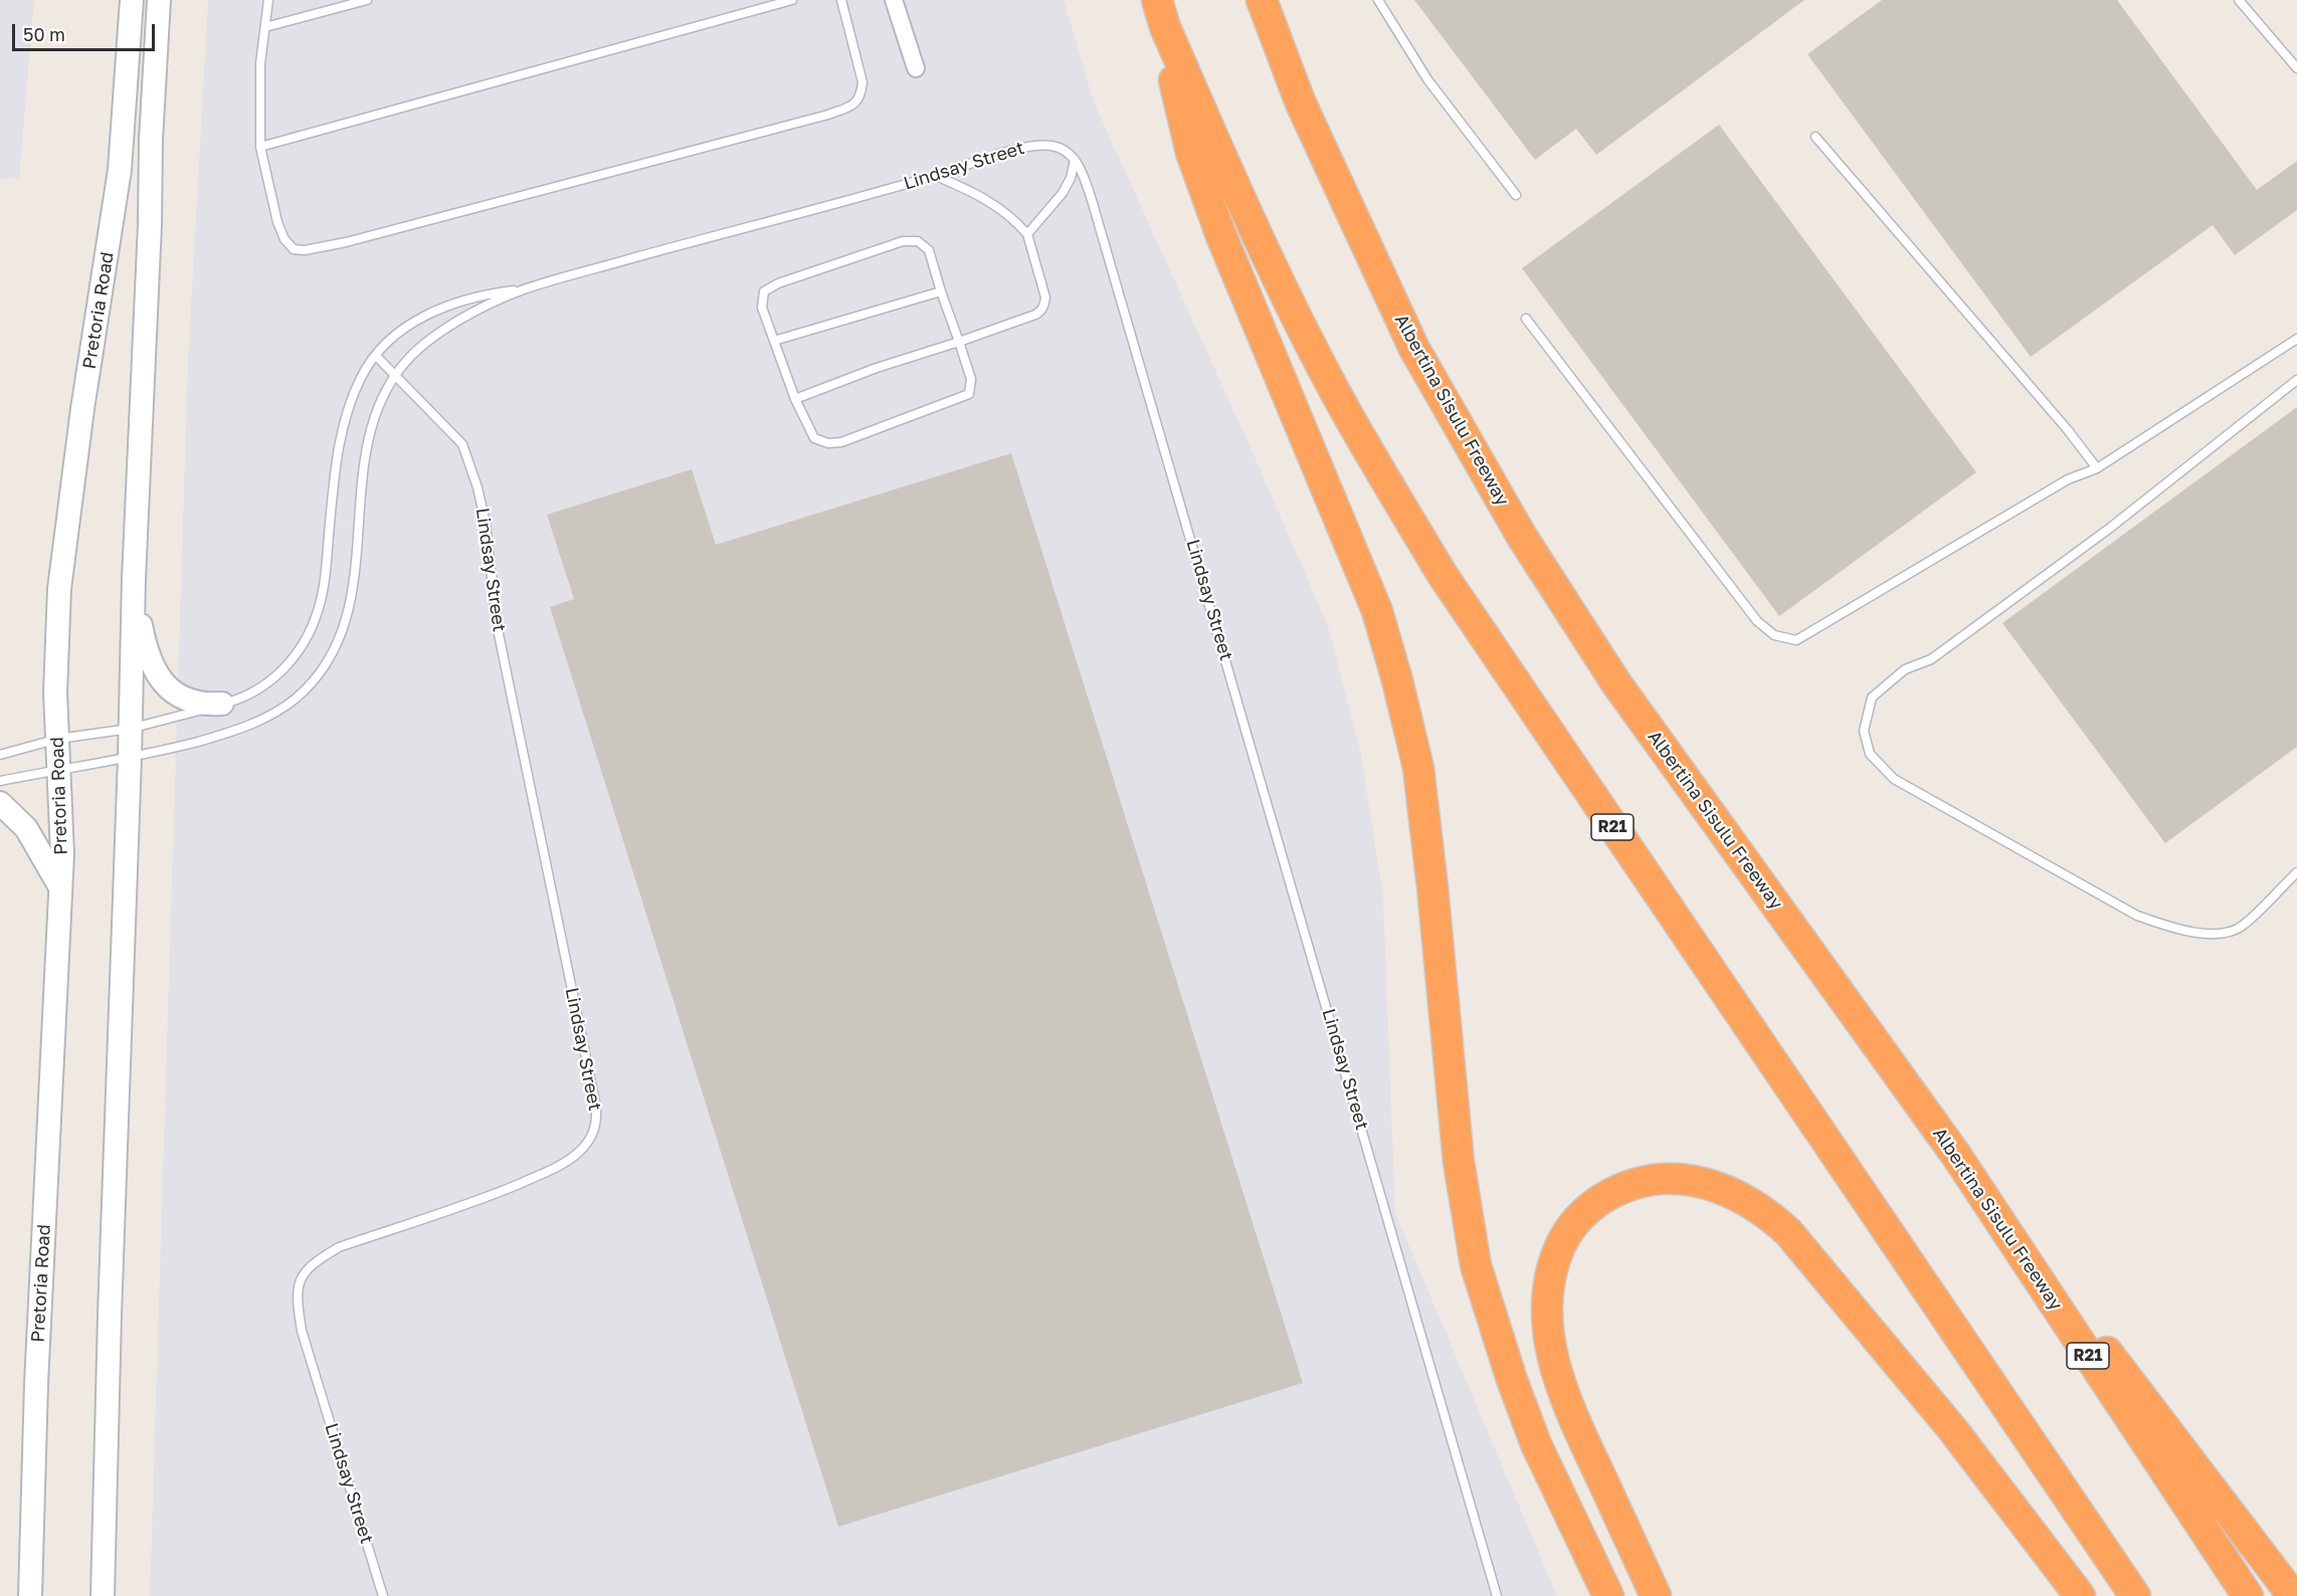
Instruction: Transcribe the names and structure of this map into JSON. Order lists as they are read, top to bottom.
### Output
{
  "streets": {
    "highway": ["Albertina Sisulu Freeway", "R21"],
    "main road": ["Pretoria Road"],
    "lane": ["Lindsay Street"]
  },
  "crossings": [
    ["Lindsay Street", "Pretoria Road"]
  ],
  "scale_bar": "50 m"
}
